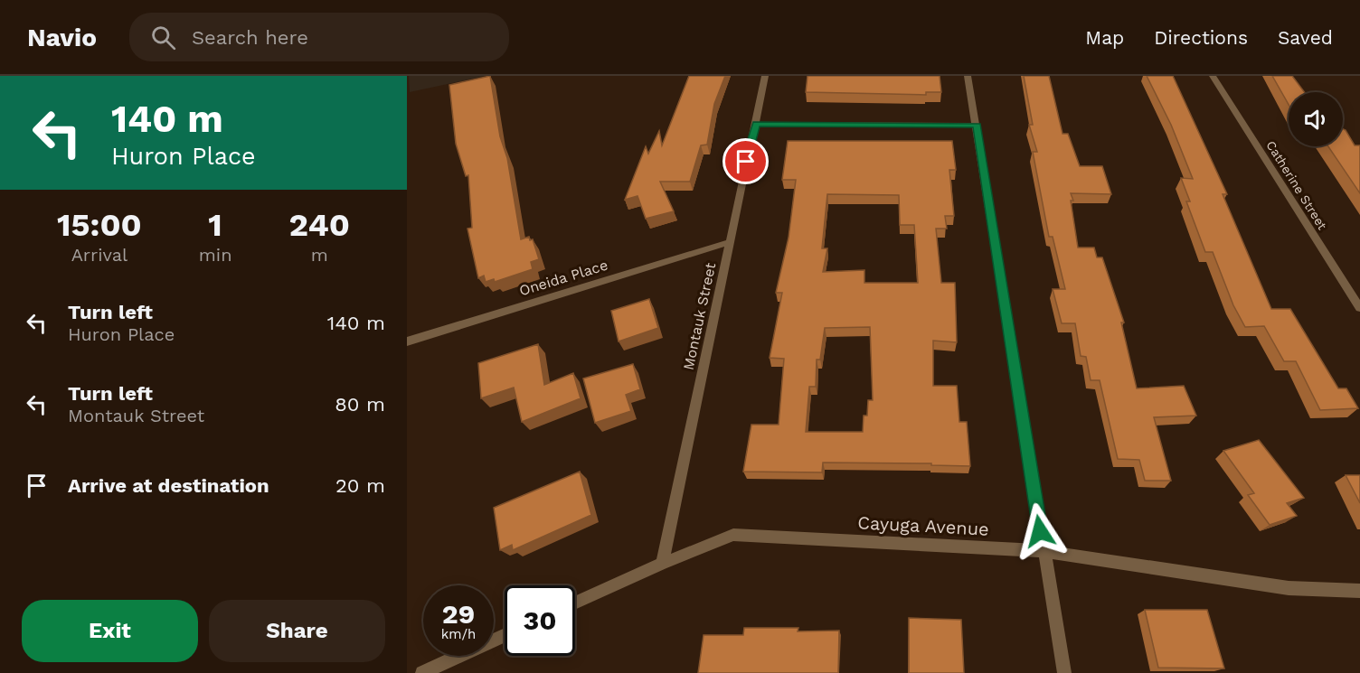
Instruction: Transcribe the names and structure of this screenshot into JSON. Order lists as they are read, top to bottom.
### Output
{
  "streets": {
    "street": [
      "Catherine Street",
      "Oneida Place",
      "Montauk Street",
      "Cayuga Avenue"
    ]
  },
  "crossings": [
    ["Oneida Place", "Montauk Street"],
    ["Montauk Street", "Cayuga Avenue"]
  ],
  "page": {
    "header": "Navio",
    "search": "Search here",
    "nav": ["Map", "Directions", "Saved"],
    "turn": ["140 m", "Huron Place"],
    "eta": [
      "15:00",
      "Arrival",
      "1",
      "min",
      "240",
      "m"
    ],
    "list": [
      {
        "name": "Turn left",
        "note": "Huron Place",
        "value": "140 m"
      },
      {
        "name": "Turn left",
        "note": "Montauk Street",
        "value": "80 m"
      },
      {
        "name": "Arrive at destination",
        "value": "20 m"
      }
    ],
    "speed": "29 km/h",
    "limit": "30",
    "buttons": ["Exit", "Share"]
  }
}
